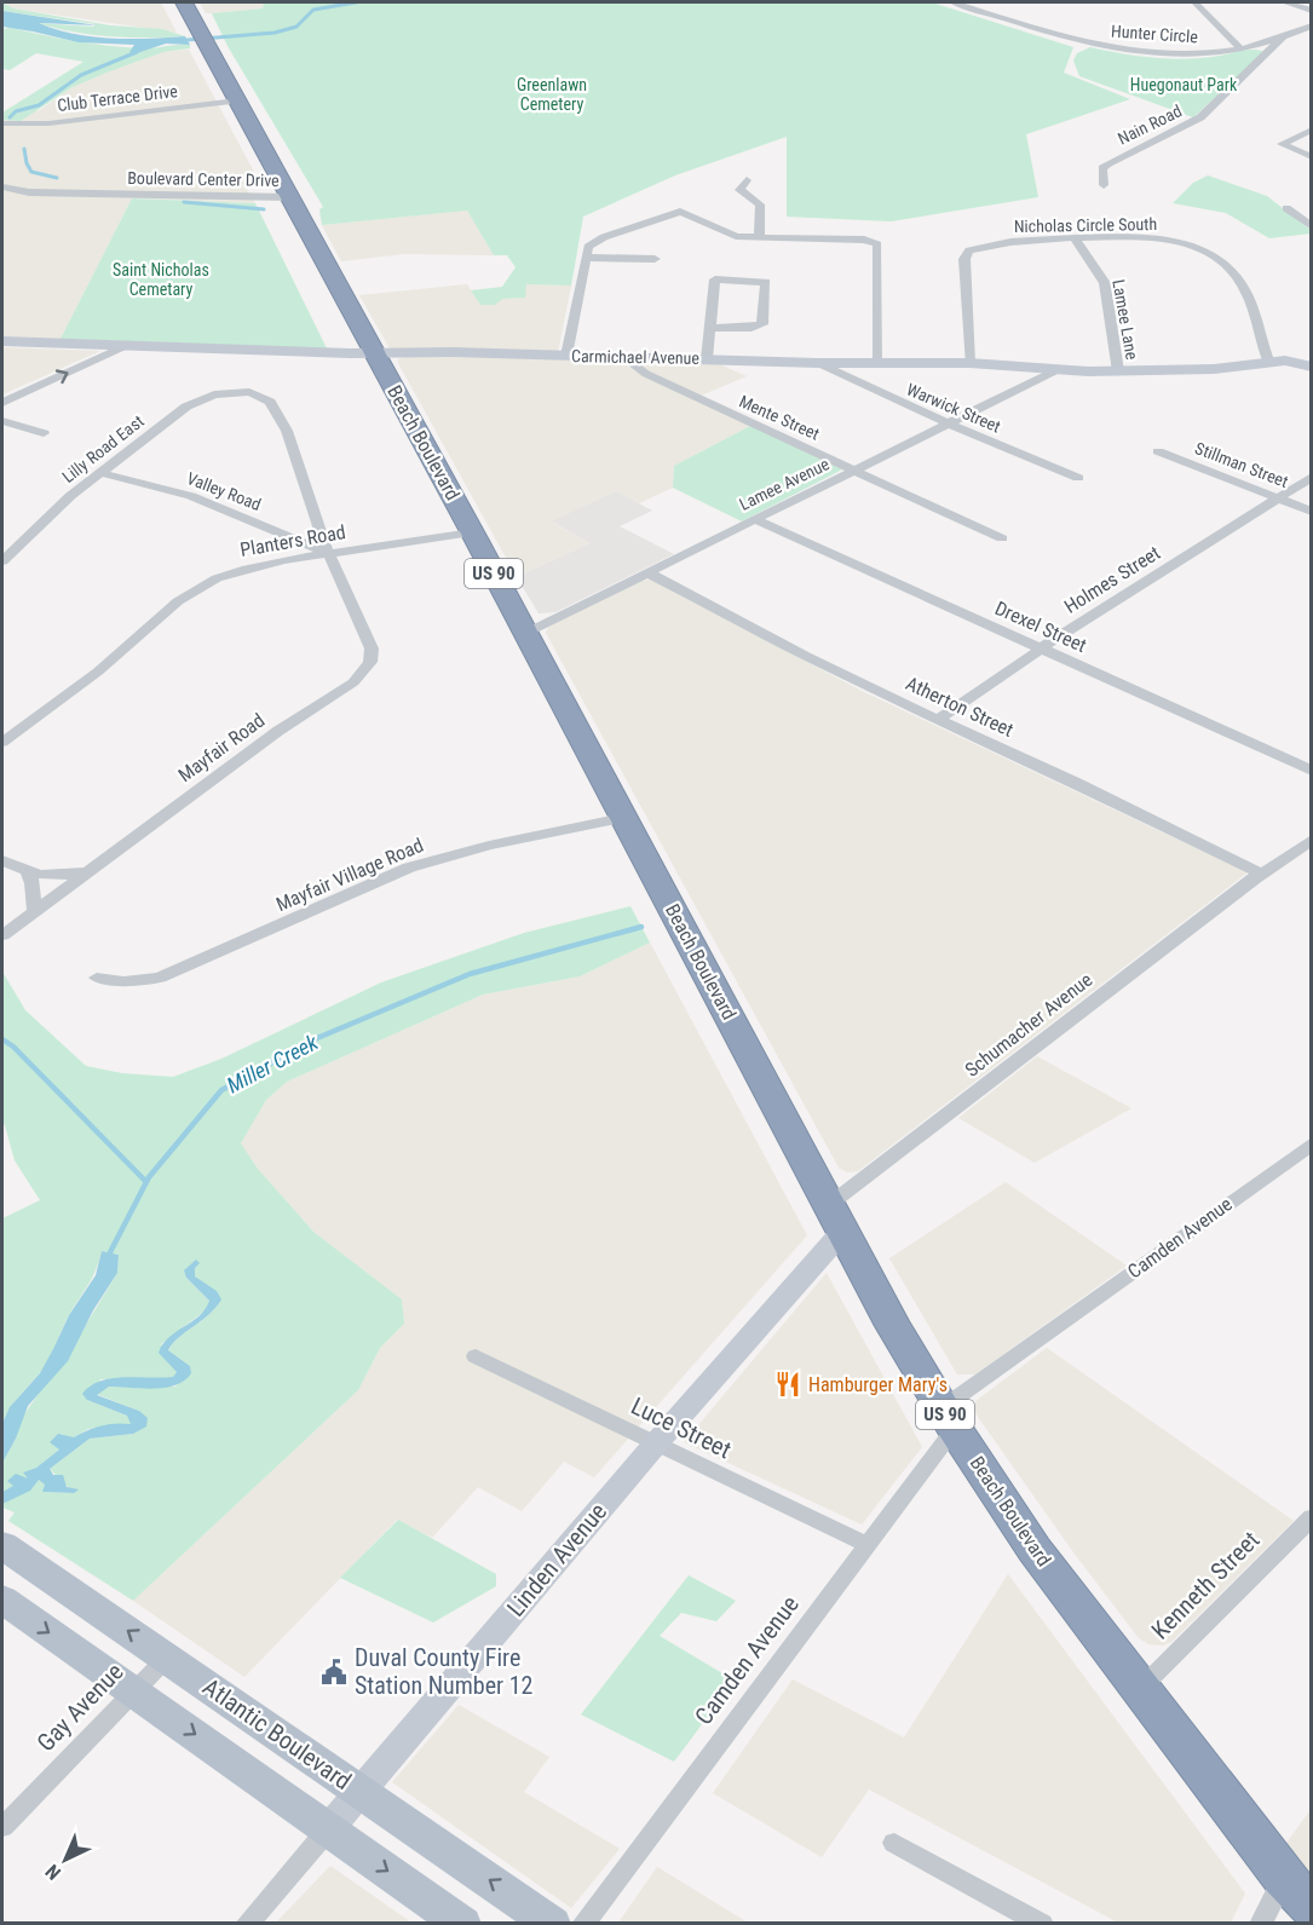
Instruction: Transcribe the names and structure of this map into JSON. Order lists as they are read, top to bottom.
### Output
{
  "streets": {
    "highway": ["Beach Boulevard", "US 90"],
    "main road": ["Atlantic Boulevard"],
    "street": [
      "Hunter Circle",
      "Club Terrace Drive",
      "Nain Road",
      "Boulevard Center Drive",
      "Nicholas Circle South",
      "Lamee Lane",
      "Carmichael Avenue",
      "Warwick Street",
      "Mente Street",
      "Lilly Road East",
      "Stillman Street",
      "Lamee Avenue",
      "Valley Road",
      "Planters Road",
      "Holmes Street",
      "Drexel Street",
      "Atherton Street",
      "Mayfair Road",
      "Mayfair Village Road",
      "Schumacher Avenue",
      "Camden Avenue",
      "Luce Street",
      "Linden Avenue",
      "Kenneth Street",
      "Gay Avenue"
    ]
  },
  "crossings": [
    ["Hunter Circle", "Nain Road"],
    ["Club Terrace Drive", "Beach Boulevard"],
    ["Boulevard Center Drive", "Beach Boulevard"],
    ["Nicholas Circle South", "Lamee Lane"],
    ["Nicholas Circle South", "Carmichael Avenue"],
    ["Lamee Lane", "Carmichael Avenue"],
    ["Carmichael Avenue", "Warwick Street"],
    ["Carmichael Avenue", "Mente Street"],
    ["Carmichael Avenue", "Beach Boulevard"],
    ["Carmichael Avenue", "Lamee Avenue"],
    ["Warwick Street", "Lamee Avenue"],
    ["Mente Street", "Lamee Avenue"],
    ["Beach Boulevard", "Lamee Avenue"],
    ["Beach Boulevard", "Planters Road"],
    ["Beach Boulevard", "Mayfair Village Road"],
    ["Beach Boulevard", "Schumacher Avenue"],
    ["Beach Boulevard", "Camden Avenue"],
    ["Beach Boulevard", "Linden Avenue"],
    ["Beach Boulevard", "Kenneth Street"],
    ["Lilly Road East", "Valley Road"],
    ["Lilly Road East", "Mayfair Road"],
    ["Stillman Street", "Holmes Street"],
    ["Lamee Avenue", "Drexel Street"],
    ["Lamee Avenue", "Atherton Street"],
    ["Valley Road", "Planters Road"],
    ["Valley Road", "Mayfair Road"],
    ["Planters Road", "Mayfair Road"],
    ["Holmes Street", "Drexel Street"],
    ["Holmes Street", "Atherton Street"],
    ["Atherton Street", "Schumacher Avenue"],
    ["Schumacher Avenue", "Linden Avenue"],
    ["Camden Avenue", "Luce Street"],
    ["Luce Street", "Linden Avenue"],
    ["Linden Avenue", "Atlantic Boulevard"],
    ["Gay Avenue", "Atlantic Boulevard"]
  ],
  "water": ["Miller Creek"],
  "parks": ["Greenlawn Cemetery", "Huegonaut Park", "Saint Nicholas Cemetary"],
  "places": {
    "restaurant": ["Hamburger Mary's"],
    "public building": ["Duval County Fire Station Number 12"]
  },
  "north": "bottom left"
}
